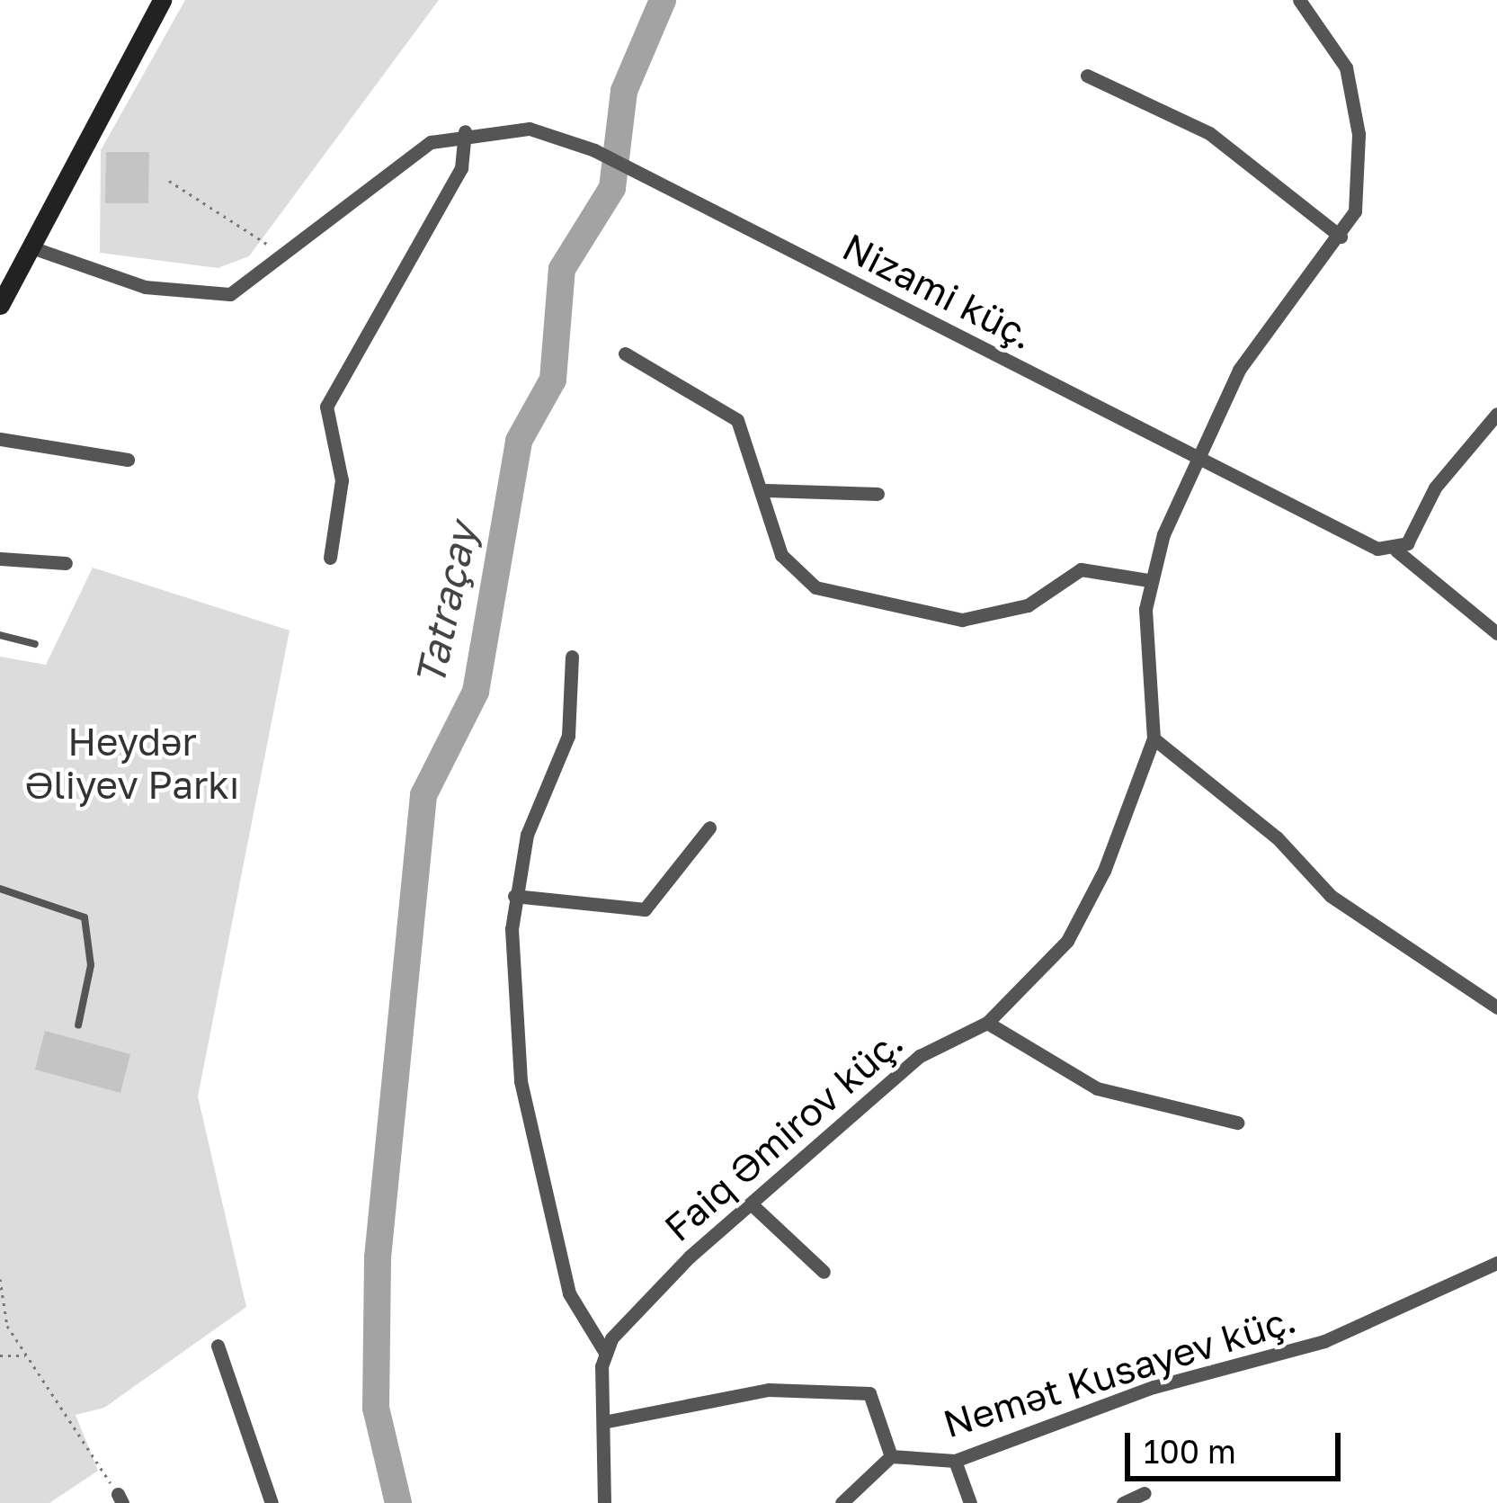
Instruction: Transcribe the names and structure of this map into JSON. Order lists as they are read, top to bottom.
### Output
{
  "streets": {
    "street": ["Nizami küç.", "Faiq Əmirov küç.", "Nemət Kusayev küç."]
  },
  "crossings": [
    ["Nizami küç.", "Faiq Əmirov küç."]
  ],
  "water": ["Tatraçay"],
  "parks": ["Heydər Əliyev Parkı"],
  "scale_bar": "100 m"
}
